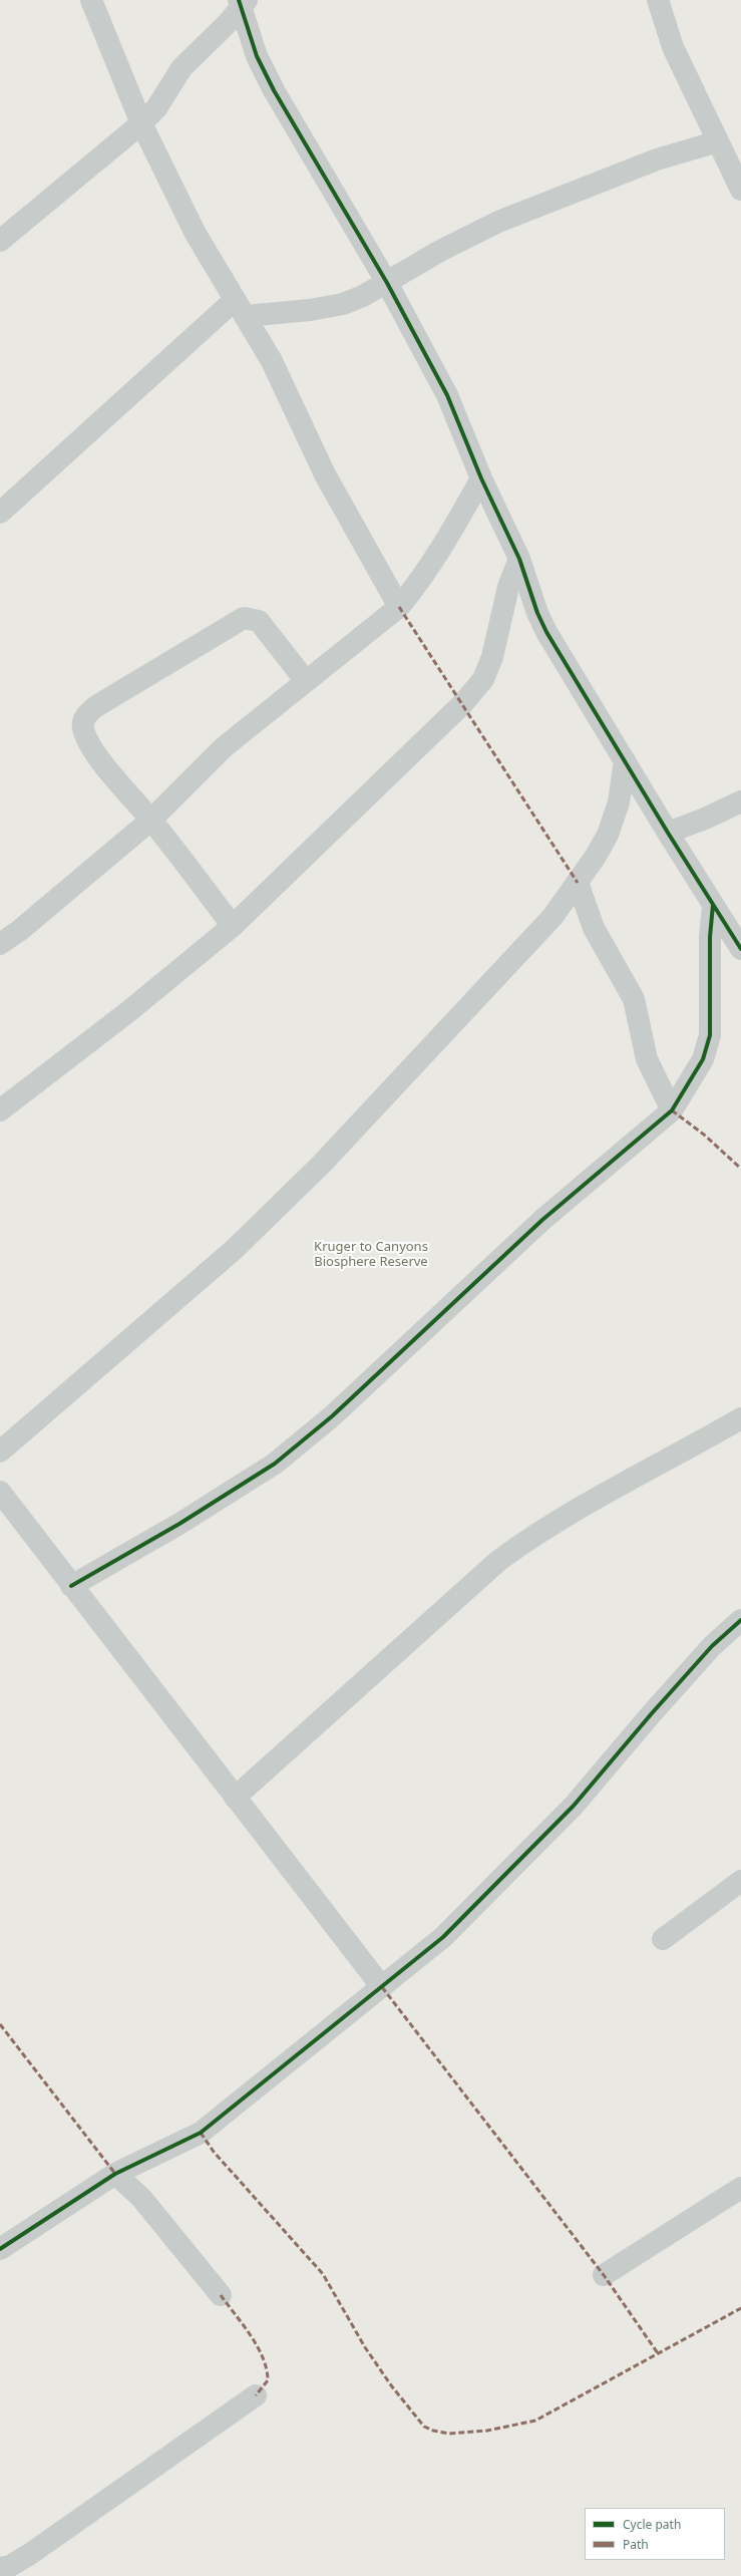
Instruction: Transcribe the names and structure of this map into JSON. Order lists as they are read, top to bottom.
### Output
{
  "parks": ["Kruger to Canyons Biosphere Reserve"],
  "legend": ["Cycle path", "Path"]
}
